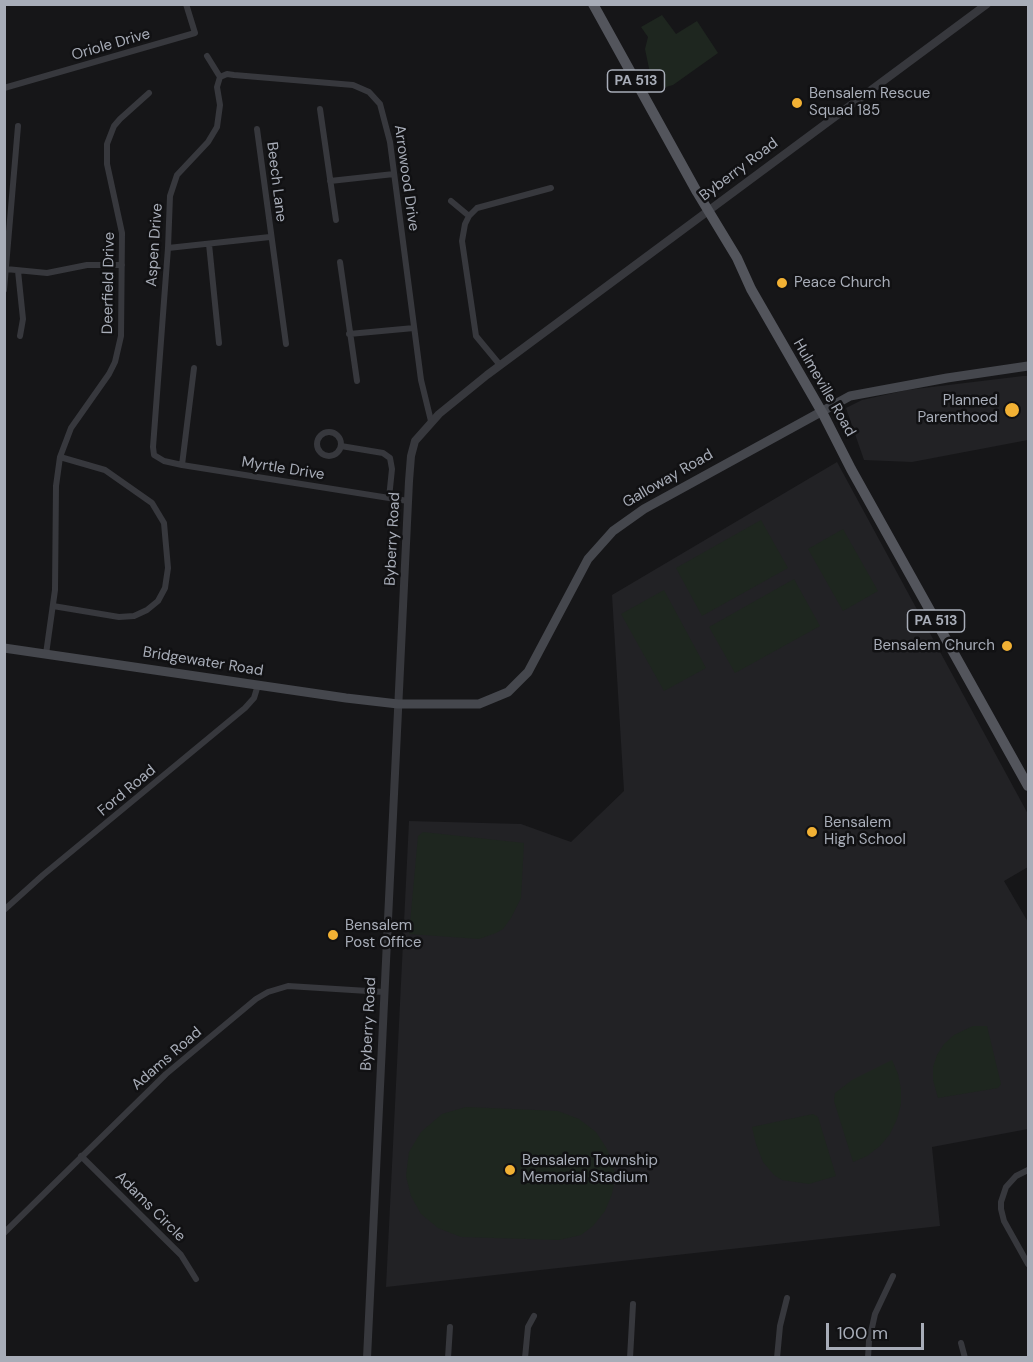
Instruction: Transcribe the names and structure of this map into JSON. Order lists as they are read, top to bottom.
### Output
{
  "streets": {
    "main road": [
      "PA 513",
      "Hulmeville Road",
      "Galloway Road",
      "Bridgewater Road"
    ],
    "street": [
      "Oriole Drive",
      "Byberry Road",
      "Arrowood Drive",
      "Beech Lane",
      "Aspen Drive",
      "Deerfield Drive",
      "Myrtle Drive",
      "Ford Road",
      "Adams Road",
      "Adams Circle"
    ]
  },
  "crossings": [
    ["Byberry Road", "Arrowood Drive"],
    ["Byberry Road", "Hulmeville Road"],
    ["Byberry Road", "Myrtle Drive"],
    ["Byberry Road", "Galloway Road"],
    ["Byberry Road", "Bridgewater Road"],
    ["Byberry Road", "Adams Road"],
    ["Arrowood Drive", "Aspen Drive"],
    ["Beech Lane", "Aspen Drive"],
    ["Aspen Drive", "Myrtle Drive"],
    ["Deerfield Drive", "Bridgewater Road"],
    ["Hulmeville Road", "Galloway Road"],
    ["Galloway Road", "Bridgewater Road"],
    ["Bridgewater Road", "Ford Road"],
    ["Adams Road", "Adams Circle"]
  ],
  "places": [
    "Bensalem Rescue Squad 185",
    "Peace Church",
    "Planned Parenthood",
    "Bensalem Church",
    "Bensalem High School",
    "Bensalem Post Office",
    "Bensalem Township Memorial Stadium"
  ],
  "scale_bar": "100 m"
}
